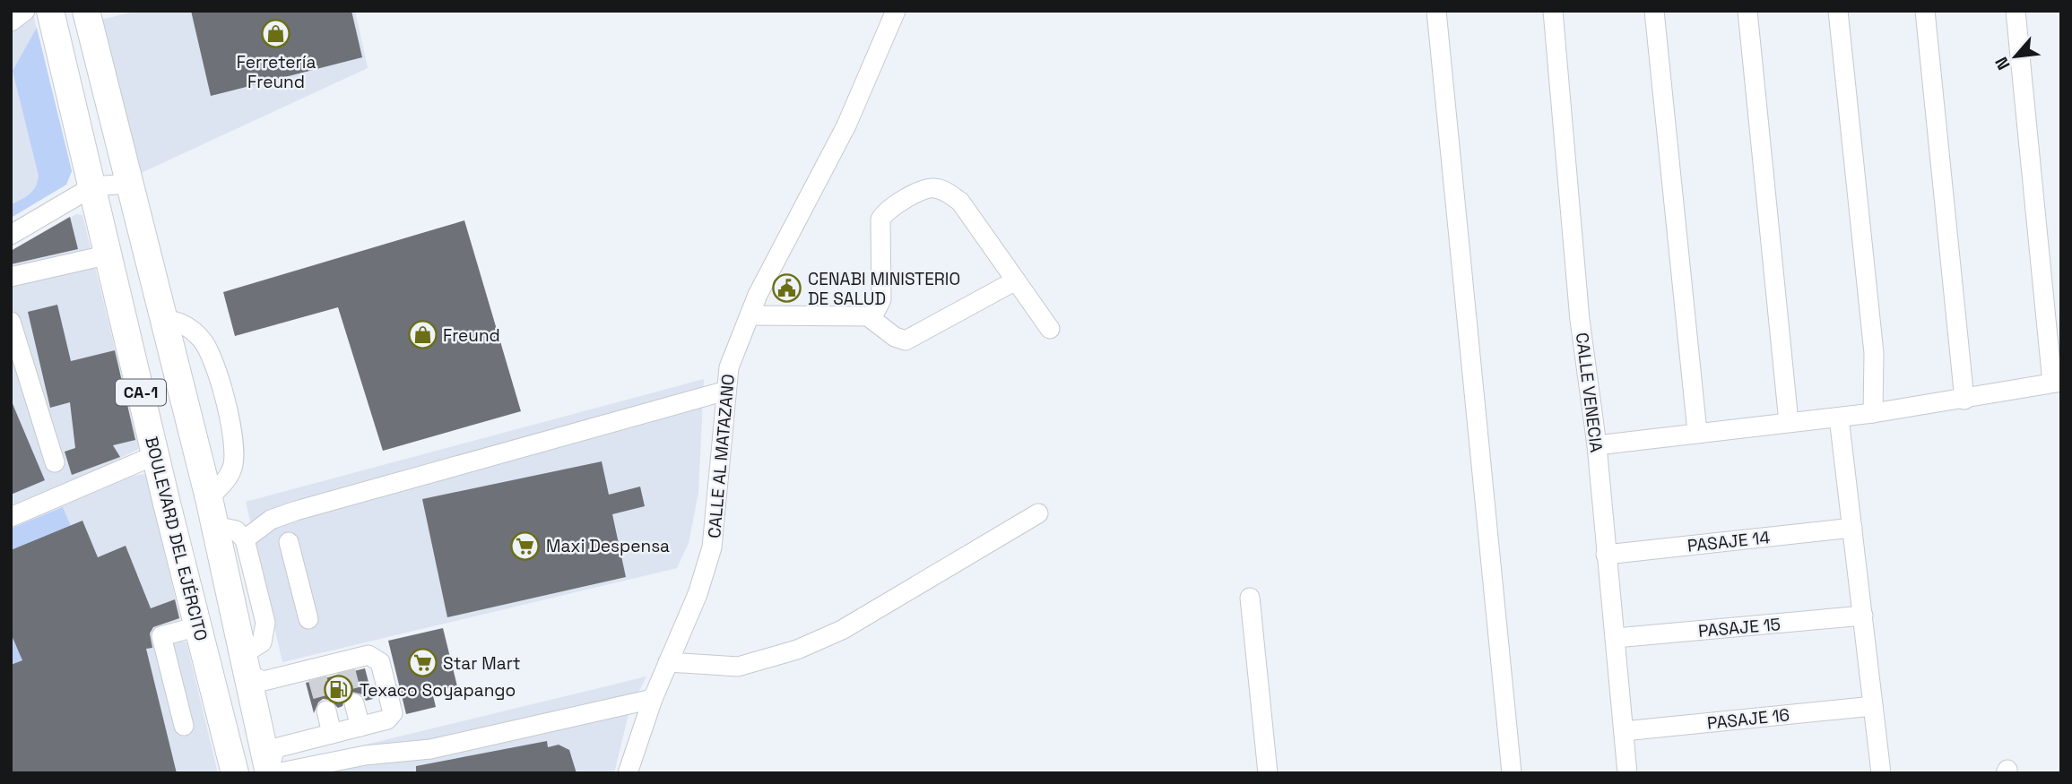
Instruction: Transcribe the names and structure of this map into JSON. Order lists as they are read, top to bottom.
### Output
{
  "streets": {
    "highway": ["CA-1", "BOULEVARD DEL EJÉRCITO"],
    "street": [
      "CALLE VENECIA",
      "CALLE AL MATAZANO",
      "PASAJE 14",
      "PASAJE 15",
      "PASAJE 16"
    ]
  },
  "crossings": [
    ["CALLE VENECIA", "PASAJE 14"],
    ["CALLE VENECIA", "PASAJE 15"],
    ["CALLE VENECIA", "PASAJE 16"]
  ],
  "places": {
    "shop": ["Ferretería Freund", "Freund"],
    "public building": ["CENABI MINISTERIO DE SALUD"],
    "supermarket": ["Maxi Despensa", "Star Mart"],
    "fuel station": ["Texaco Soyapango"]
  },
  "north": "bottom left"
}
